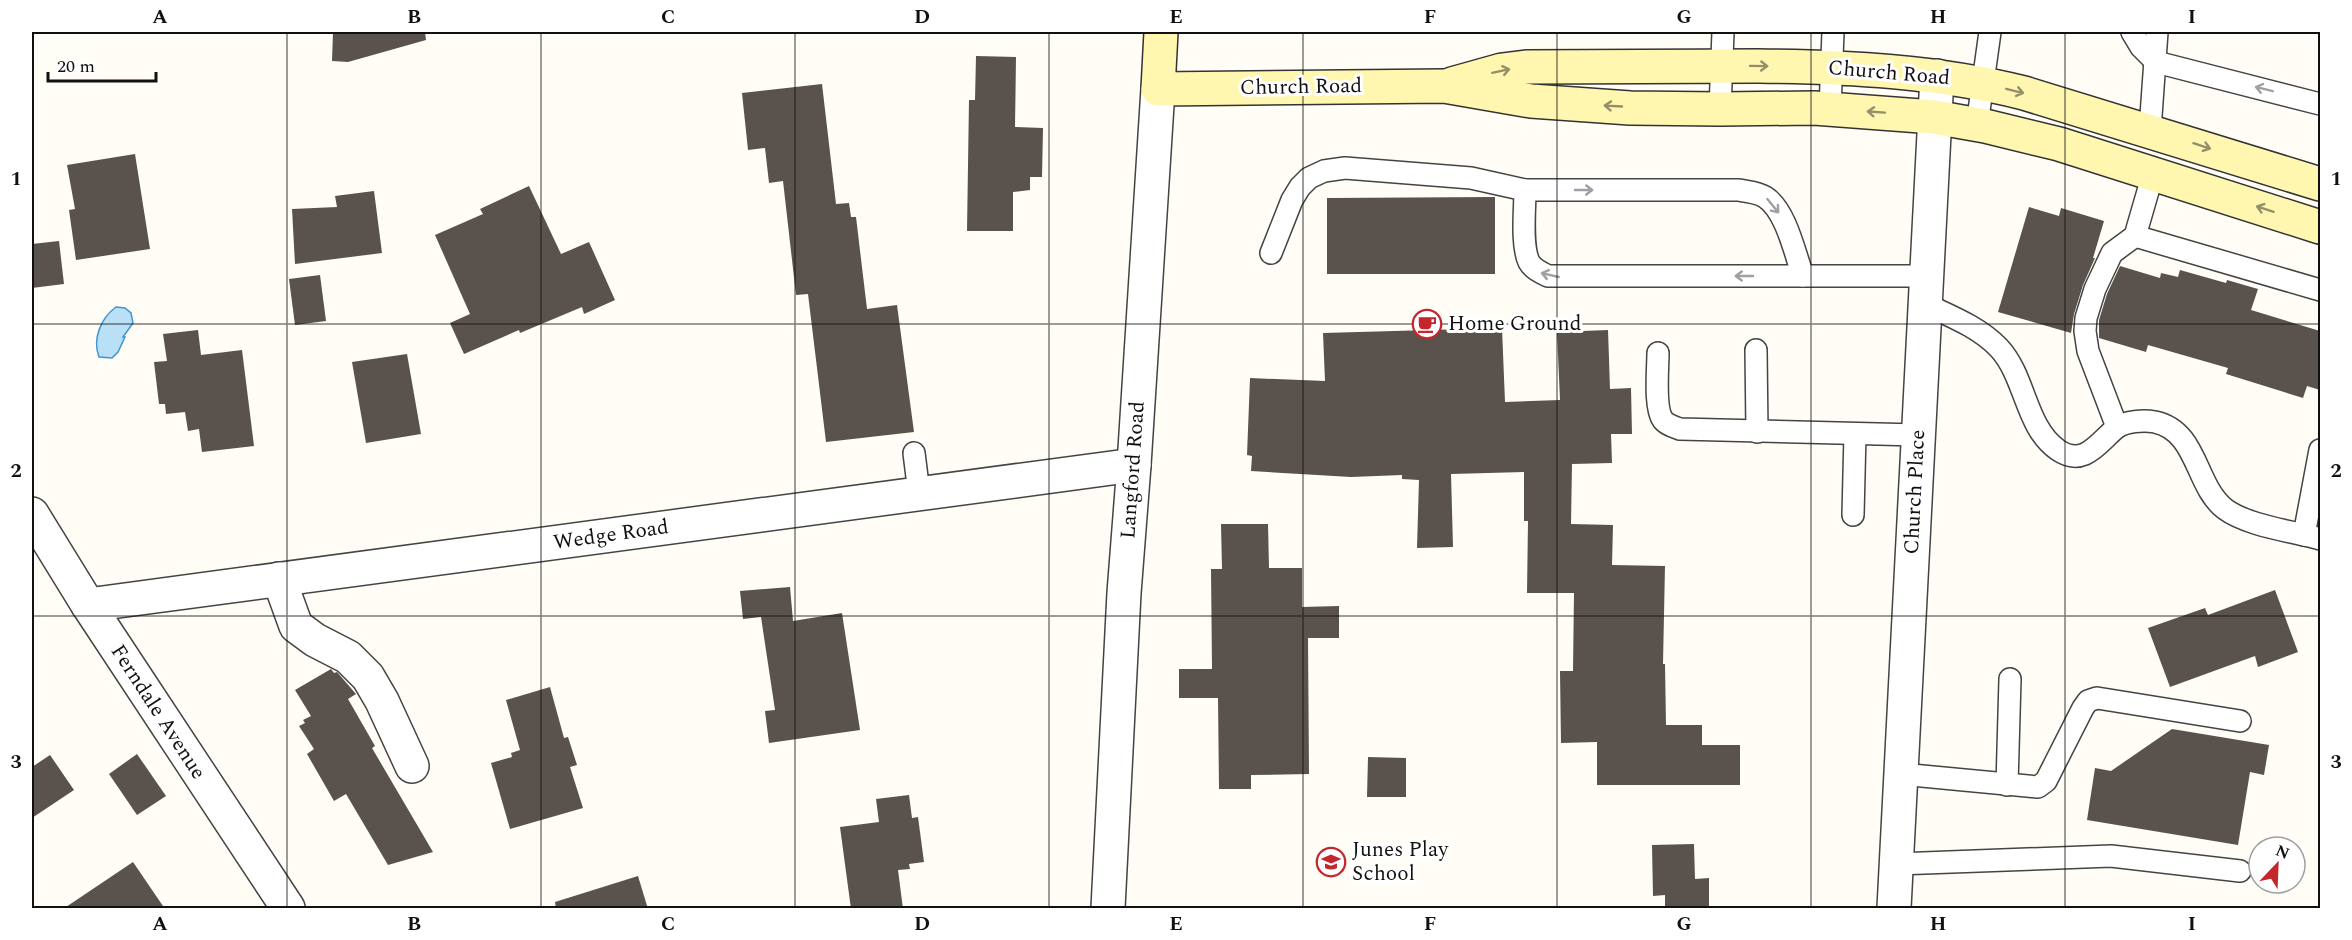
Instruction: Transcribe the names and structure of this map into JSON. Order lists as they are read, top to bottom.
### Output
{
  "streets": {
    "street": [
      "Church Road",
      "Langford Road",
      "Church Place",
      "Wedge Road",
      "Ferndale Avenue"
    ]
  },
  "crossings": [
    ["Church Road", "Langford Road"],
    ["Church Road", "Church Place"],
    ["Langford Road", "Wedge Road"],
    ["Wedge Road", "Ferndale Avenue"]
  ],
  "places": {
    "cafe": ["Home Ground"],
    "school or university": ["Junes Play School"]
  },
  "scale_bar": "20 m",
  "north": "top right",
  "grid": {
    "columns": [
      "A",
      "B",
      "C",
      "D",
      "E",
      "F",
      "G",
      "H",
      "I"
    ],
    "rows": ["1", "2", "3"]
  }
}
